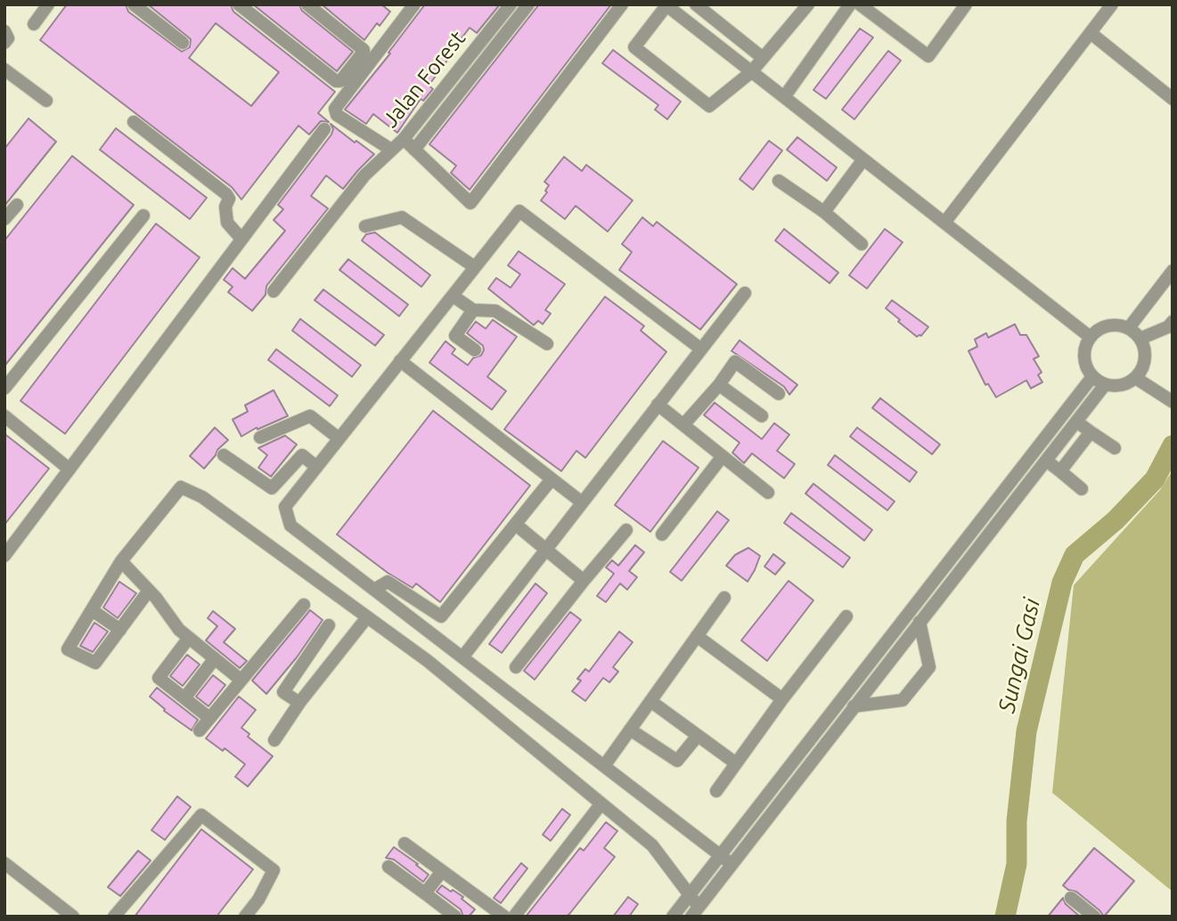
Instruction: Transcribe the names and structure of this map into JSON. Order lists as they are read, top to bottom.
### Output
{
  "streets": {
    "street": ["Jalan Forest"]
  },
  "water": ["Sungai Gasi"]
}
